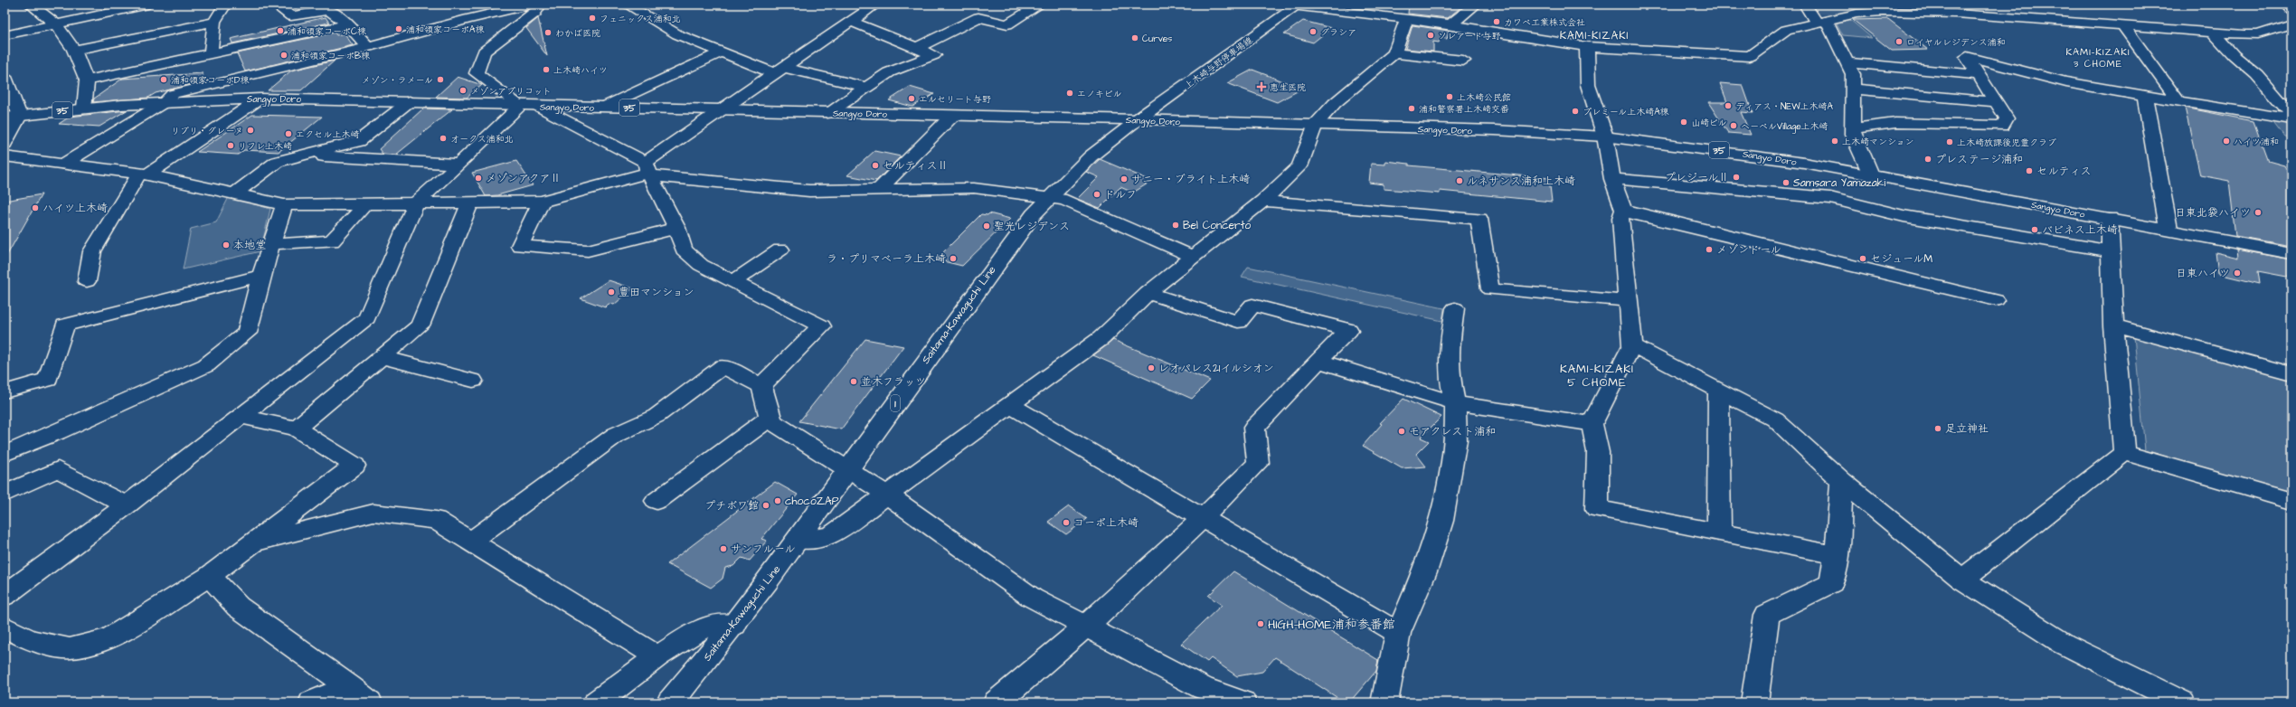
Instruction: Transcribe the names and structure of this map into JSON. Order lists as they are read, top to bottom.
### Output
{
  "streets": {
    "street": [
      "上木崎与野停車場線",
      "Sangyo Doro",
      "35",
      "Saitama-Kawaguchi Line",
      "1"
    ]
  },
  "crossings": [
    ["上木崎与野停車場線", "Sangyo Doro"],
    ["上木崎与野停車場線", "Saitama-Kawaguchi Line"],
    ["Sangyo Doro", "Saitama-Kawaguchi Line"]
  ],
  "districts": ["KAMI-KIZAKI", "KAMI-KIZAKI 3 CHOME", "KAMI-KIZAKI 5 CHOME"],
  "places": {
    "other": [
      "フェニックス浦和北",
      "カワベ工業株式会社",
      "浦和領家コーポA棟",
      "浦和領家コーポC棟",
      "グラシア",
      "わかば医院",
      "ソレアード与野",
      "Curves",
      "ロイヤルレジデンス浦和",
      "浦和領家コーポB棟",
      "上木崎ハイツ",
      "浦和領家コーポD棟",
      "メゾン・ラメール",
      "メゾンアプリコット",
      "エノキビル",
      "上木崎公民館",
      "エルセリート与野",
      "ディアス・NEW上木崎A",
      "浦和警察署上木崎交番",
      "プレミール上木崎A棟",
      "山崎ビル",
      "ヘーベルVillage上木崎",
      "リブリ・グレーヌ",
      "エクセル上木崎",
      "オークス浦和北",
      "上木崎マンション",
      "ハイツ浦和",
      "上木崎放課後児童クラブ",
      "リフレ上木崎",
      "プレステージ浦和",
      "セルティスⅡ",
      "セルティス",
      "プレジールⅡ",
      "メゾンアクアⅡ",
      "サニー・ブライト上木崎",
      "ルネサンス浦和上木崎",
      "Samsara Yamazaki",
      "ドルフ",
      "ハイツ上木崎",
      "日東北袋ハイツ",
      "Bel Concerto",
      "聖光レジデンス",
      "バビネス上木崎",
      "本地堂",
      "メゾンドール",
      "ラ・プリマベーラ上木崎",
      "セジュールM",
      "日東ハイツ",
      "豊田マンション",
      "レオパレス21イルシオン",
      "並木フラッツ",
      "足立神社",
      "モアクレスト浦和",
      "chocoZAP",
      "プチボワ館",
      "コーポ上木崎",
      "サンフルール",
      "HIGH-HOME浦和参番館"
    ],
    "health": ["恵生医院"]
  }
}
